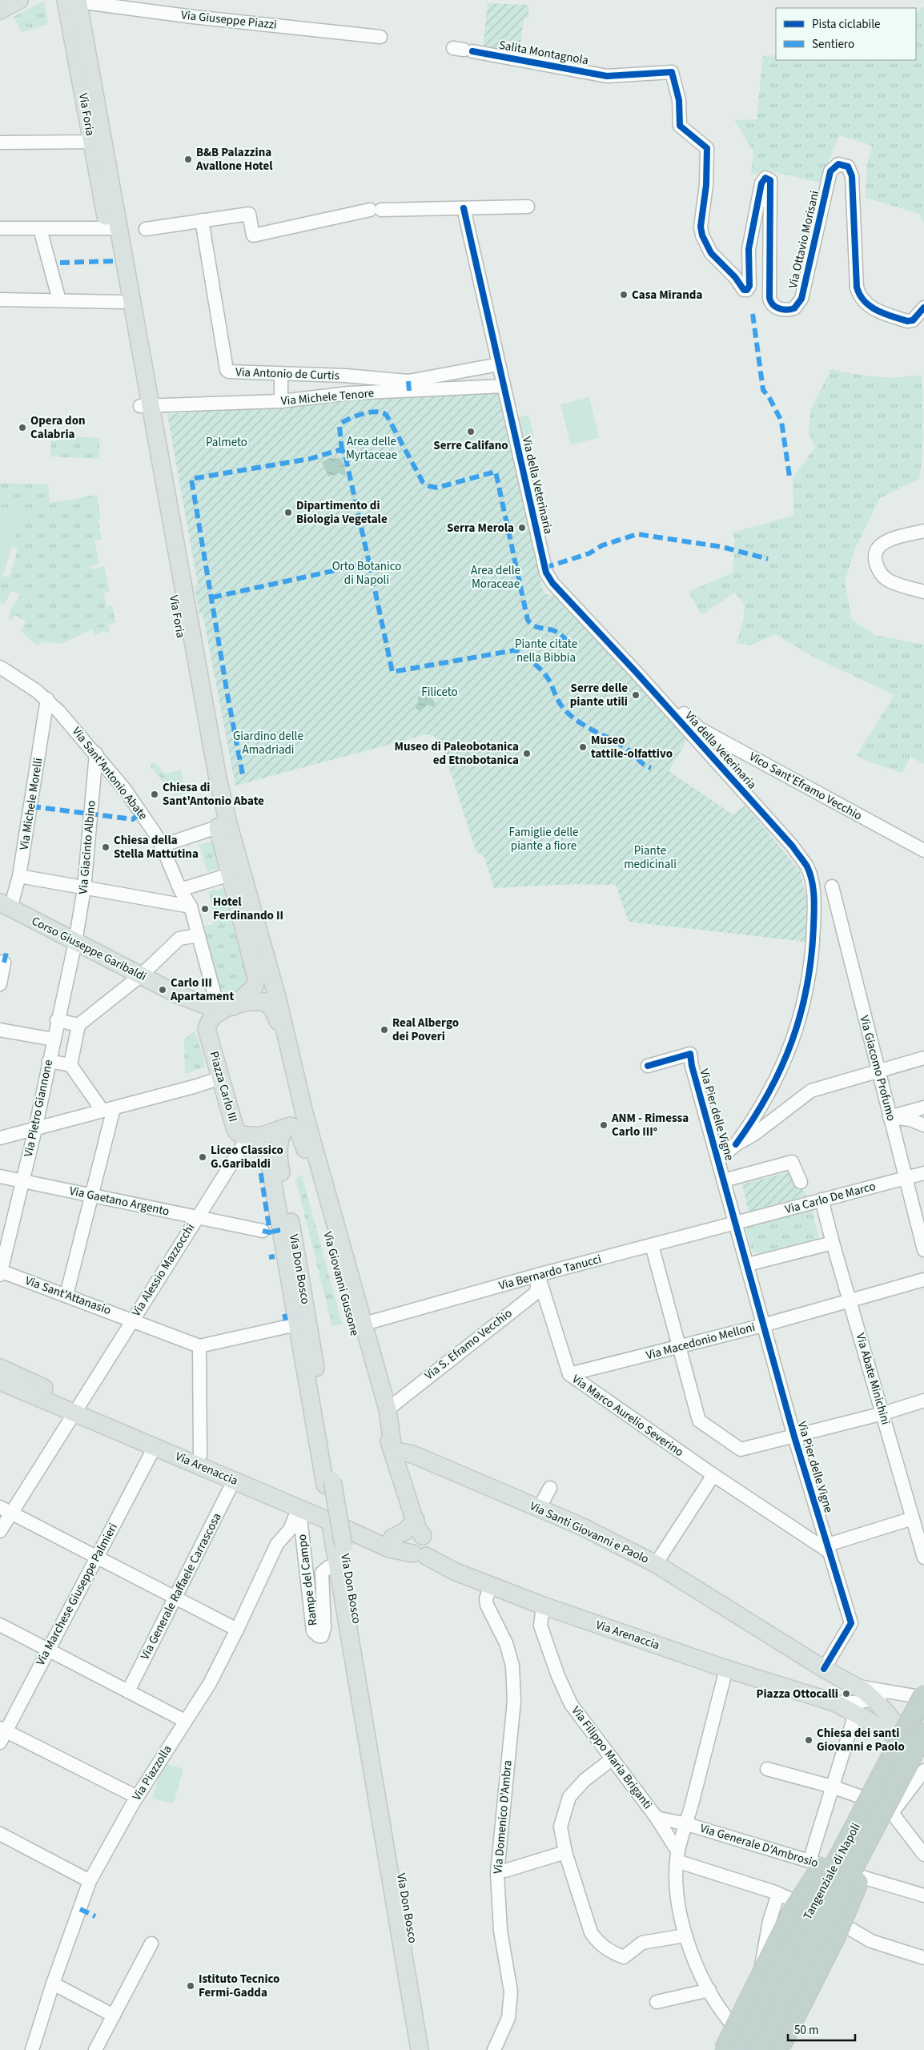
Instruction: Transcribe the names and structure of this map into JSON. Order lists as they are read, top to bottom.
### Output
{
  "streets": {
    "highway": ["Tangenziale di Napoli"],
    "main road": [
      "Via Foria",
      "Corso Giuseppe Garibaldi",
      "Piazza Carlo III",
      "Via Don Bosco",
      "Via Giovanni Gussone",
      "Via Arenaccia",
      "Via Santi Giovanni e Paolo"
    ],
    "street": [
      "Via Giuseppe Piazzi",
      "Salita Montagnola",
      "Via Ottavio Morisani",
      "Via Antonio de Curtis",
      "Via Michele Tenore",
      "Via della Veterinaria",
      "Via Sant'Antonio Abate",
      "Vico Sant'Eframo Vecchio",
      "Via Michele Morelli",
      "Via Giacinto Albino",
      "Via Giacomo Profumo",
      "Via Pietro Giannone",
      "Via Pier delle Vigne",
      "Via Carlo De Marco",
      "Via Gaetano Argento",
      "Via Alessio Mazzocchi",
      "Via Bernardo Tanucci",
      "Via Sant'Attanasio",
      "Via Macedonio Melloni",
      "Via S. Eframo Vecchio",
      "Via Abate Minichini",
      "Via Marco Aurelio Severino",
      "Rampe del Campo",
      "Via Generale Raffaele Carrascosa",
      "Via Marchese Giuseppe Palmieri",
      "Via Filippo Maria Briganti",
      "Via Piazzolla",
      "Via Domenico D'Ambra",
      "Via Generale D'Ambrosio"
    ]
  },
  "crossings": [
    ["Via Giuseppe Piazzi", "Via Foria"],
    ["Salita Montagnola", "Via Ottavio Morisani"],
    ["Via Foria", "Via Michele Tenore"],
    ["Via Antonio de Curtis", "Via Michele Tenore"],
    ["Via Antonio de Curtis", "Via della Veterinaria"],
    ["Via Michele Tenore", "Via della Veterinaria"],
    ["Via della Veterinaria", "Vico Sant'Eframo Vecchio"],
    ["Via Sant'Antonio Abate", "Via Michele Morelli"],
    ["Via Sant'Antonio Abate", "Via Giacinto Albino"],
    ["Via Sant'Antonio Abate", "Corso Giuseppe Garibaldi"],
    ["Via Michele Morelli", "Corso Giuseppe Garibaldi"],
    ["Via Giacinto Albino", "Corso Giuseppe Garibaldi"],
    ["Via Giacinto Albino", "Via Pietro Giannone"],
    ["Corso Giuseppe Garibaldi", "Piazza Carlo III"],
    ["Corso Giuseppe Garibaldi", "Via Pietro Giannone"],
    ["Via Giacomo Profumo", "Via Carlo De Marco"],
    ["Piazza Carlo III", "Via Don Bosco"],
    ["Piazza Carlo III", "Via Alessio Mazzocchi"],
    ["Via Pietro Giannone", "Via Gaetano Argento"],
    ["Via Pietro Giannone", "Via Sant'Attanasio"],
    ["Via Pier delle Vigne", "Via Carlo De Marco"],
    ["Via Pier delle Vigne", "Via Bernardo Tanucci"],
    ["Via Pier delle Vigne", "Via Macedonio Melloni"],
    ["Via Pier delle Vigne", "Via Marco Aurelio Severino"],
    ["Via Pier delle Vigne", "Via Santi Giovanni e Paolo"],
    ["Via Carlo De Marco", "Via Bernardo Tanucci"],
    ["Via Carlo De Marco", "Via Abate Minichini"],
    ["Via Gaetano Argento", "Via Alessio Mazzocchi"],
    ["Via Don Bosco", "Via Alessio Mazzocchi"],
    ["Via Don Bosco", "Via Giovanni Gussone"],
    ["Via Don Bosco", "Rampe del Campo"],
    ["Via Alessio Mazzocchi", "Via Sant'Attanasio"],
    ["Via Alessio Mazzocchi", "Via Arenaccia"],
    ["Via Bernardo Tanucci", "Via Giovanni Gussone"],
    ["Via Bernardo Tanucci", "Via S. Eframo Vecchio"],
    ["Via Bernardo Tanucci", "Via Marco Aurelio Severino"],
    ["Via Giovanni Gussone", "Via S. Eframo Vecchio"],
    ["Via Giovanni Gussone", "Via Arenaccia"],
    ["Via Giovanni Gussone", "Via Santi Giovanni e Paolo"],
    ["Via Macedonio Melloni", "Via Abate Minichini"],
    ["Via Macedonio Melloni", "Via Marco Aurelio Severino"],
    ["Via S. Eframo Vecchio", "Via Marco Aurelio Severino"],
    ["Via Arenaccia", "Via Santi Giovanni e Paolo"],
    ["Via Arenaccia", "Rampe del Campo"],
    ["Via Arenaccia", "Via Generale Raffaele Carrascosa"],
    ["Via Arenaccia", "Via Marchese Giuseppe Palmieri"],
    ["Via Arenaccia", "Via Filippo Maria Briganti"],
    ["Via Arenaccia", "Via Piazzolla"],
    ["Via Arenaccia", "Via Domenico D'Ambra"],
    ["Via Arenaccia", "Tangenziale di Napoli"],
    ["Via Santi Giovanni e Paolo", "Tangenziale di Napoli"],
    ["Rampe del Campo", "Via Piazzolla"],
    ["Via Filippo Maria Briganti", "Via Generale D'Ambrosio"]
  ],
  "parks": [
    "Area delle Myrtaceae",
    "Palmeto",
    "Orto Botanico di Napoli",
    "Area delle Moraceae",
    "Piante citate nella Bibbia",
    "Filiceto",
    "Giardino delle Amadriadi",
    "Famiglie delle piante a fiore",
    "Piante medicinali"
  ],
  "places": [
    "B&B Palazzina Avallone Hotel",
    "Casa Miranda",
    "Opera don Calabria",
    "Serre Califano",
    "Dipartimento di Biologia Vegetale",
    "Serra Merola",
    "Serre delle piante utili",
    "Museo tattile-olfattivo",
    "Museo di Paleobotanica ed Etnobotanica",
    "Chiesa di Sant'Antonio Abate",
    "Chiesa della Stella Mattutina",
    "Hotel Ferdinando II",
    "Carlo III Apartament",
    "Real Albergo dei Poveri",
    "ANM - Rimessa Carlo III°",
    "Liceo Classico G.Garibaldi",
    "Piazza Ottocalli",
    "Chiesa dei santi Giovanni e Paolo",
    "Istituto Tecnico Fermi-Gadda"
  ],
  "legend": ["Pista ciclabile", "Sentiero"],
  "scale_bar": "50 m"
}
